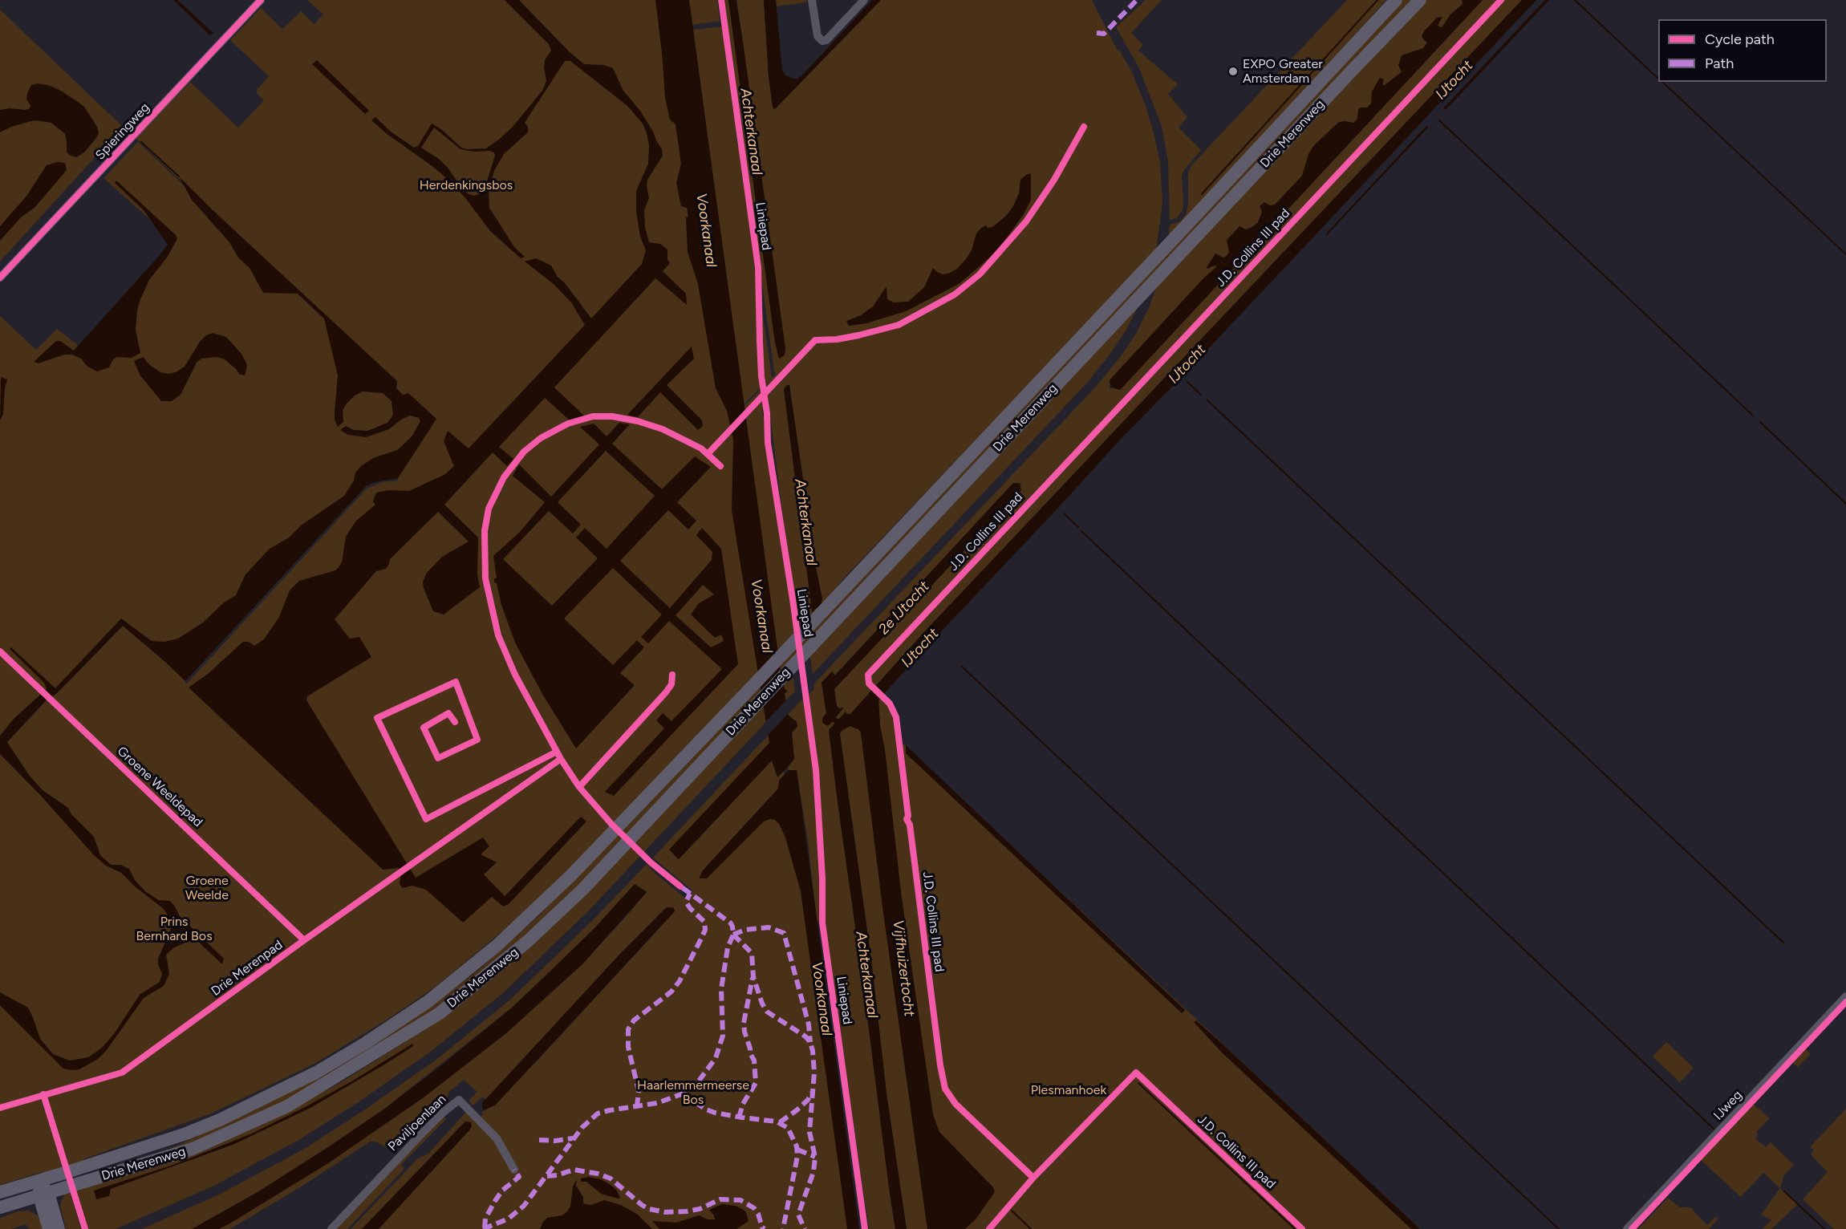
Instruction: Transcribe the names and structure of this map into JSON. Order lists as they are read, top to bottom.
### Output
{
  "streets": {
    "highway": ["Drie Merenweg"],
    "street": ["Spieringweg", "IJweg", "Paviljoenlaan"],
    "cycle path": [
      "Liniepad",
      "J.D. Collins III pad",
      "Groene Weeldepad",
      "Drie Merenpad"
    ]
  },
  "water": [
    "IJtocht",
    "Achterkanaal",
    "Voorkanaal",
    "2e IJtocht",
    "Vijfhuizertocht"
  ],
  "parks": [
    "Herdenkingsbos",
    "Groene Weelde",
    "Prins Bernhard Bos",
    "Haarlemmermeerse Bos",
    "Plesmanhoek"
  ],
  "places": ["EXPO Greater Amsterdam"],
  "legend": ["Cycle path", "Path"]
}
